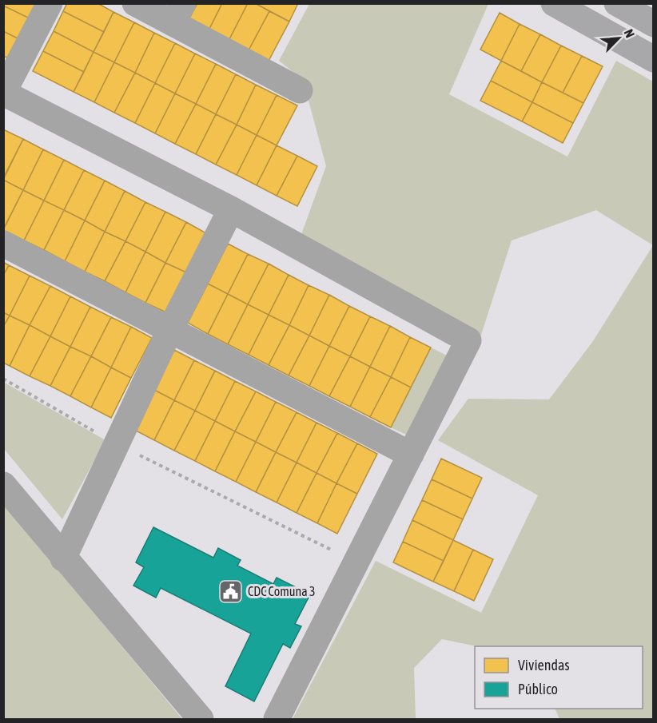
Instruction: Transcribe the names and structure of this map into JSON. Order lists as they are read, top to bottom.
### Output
{
  "places": {
    "public building": ["CDC Comuna 3"]
  },
  "legend": ["Viviendas", "Público"],
  "north": "top right"
}
